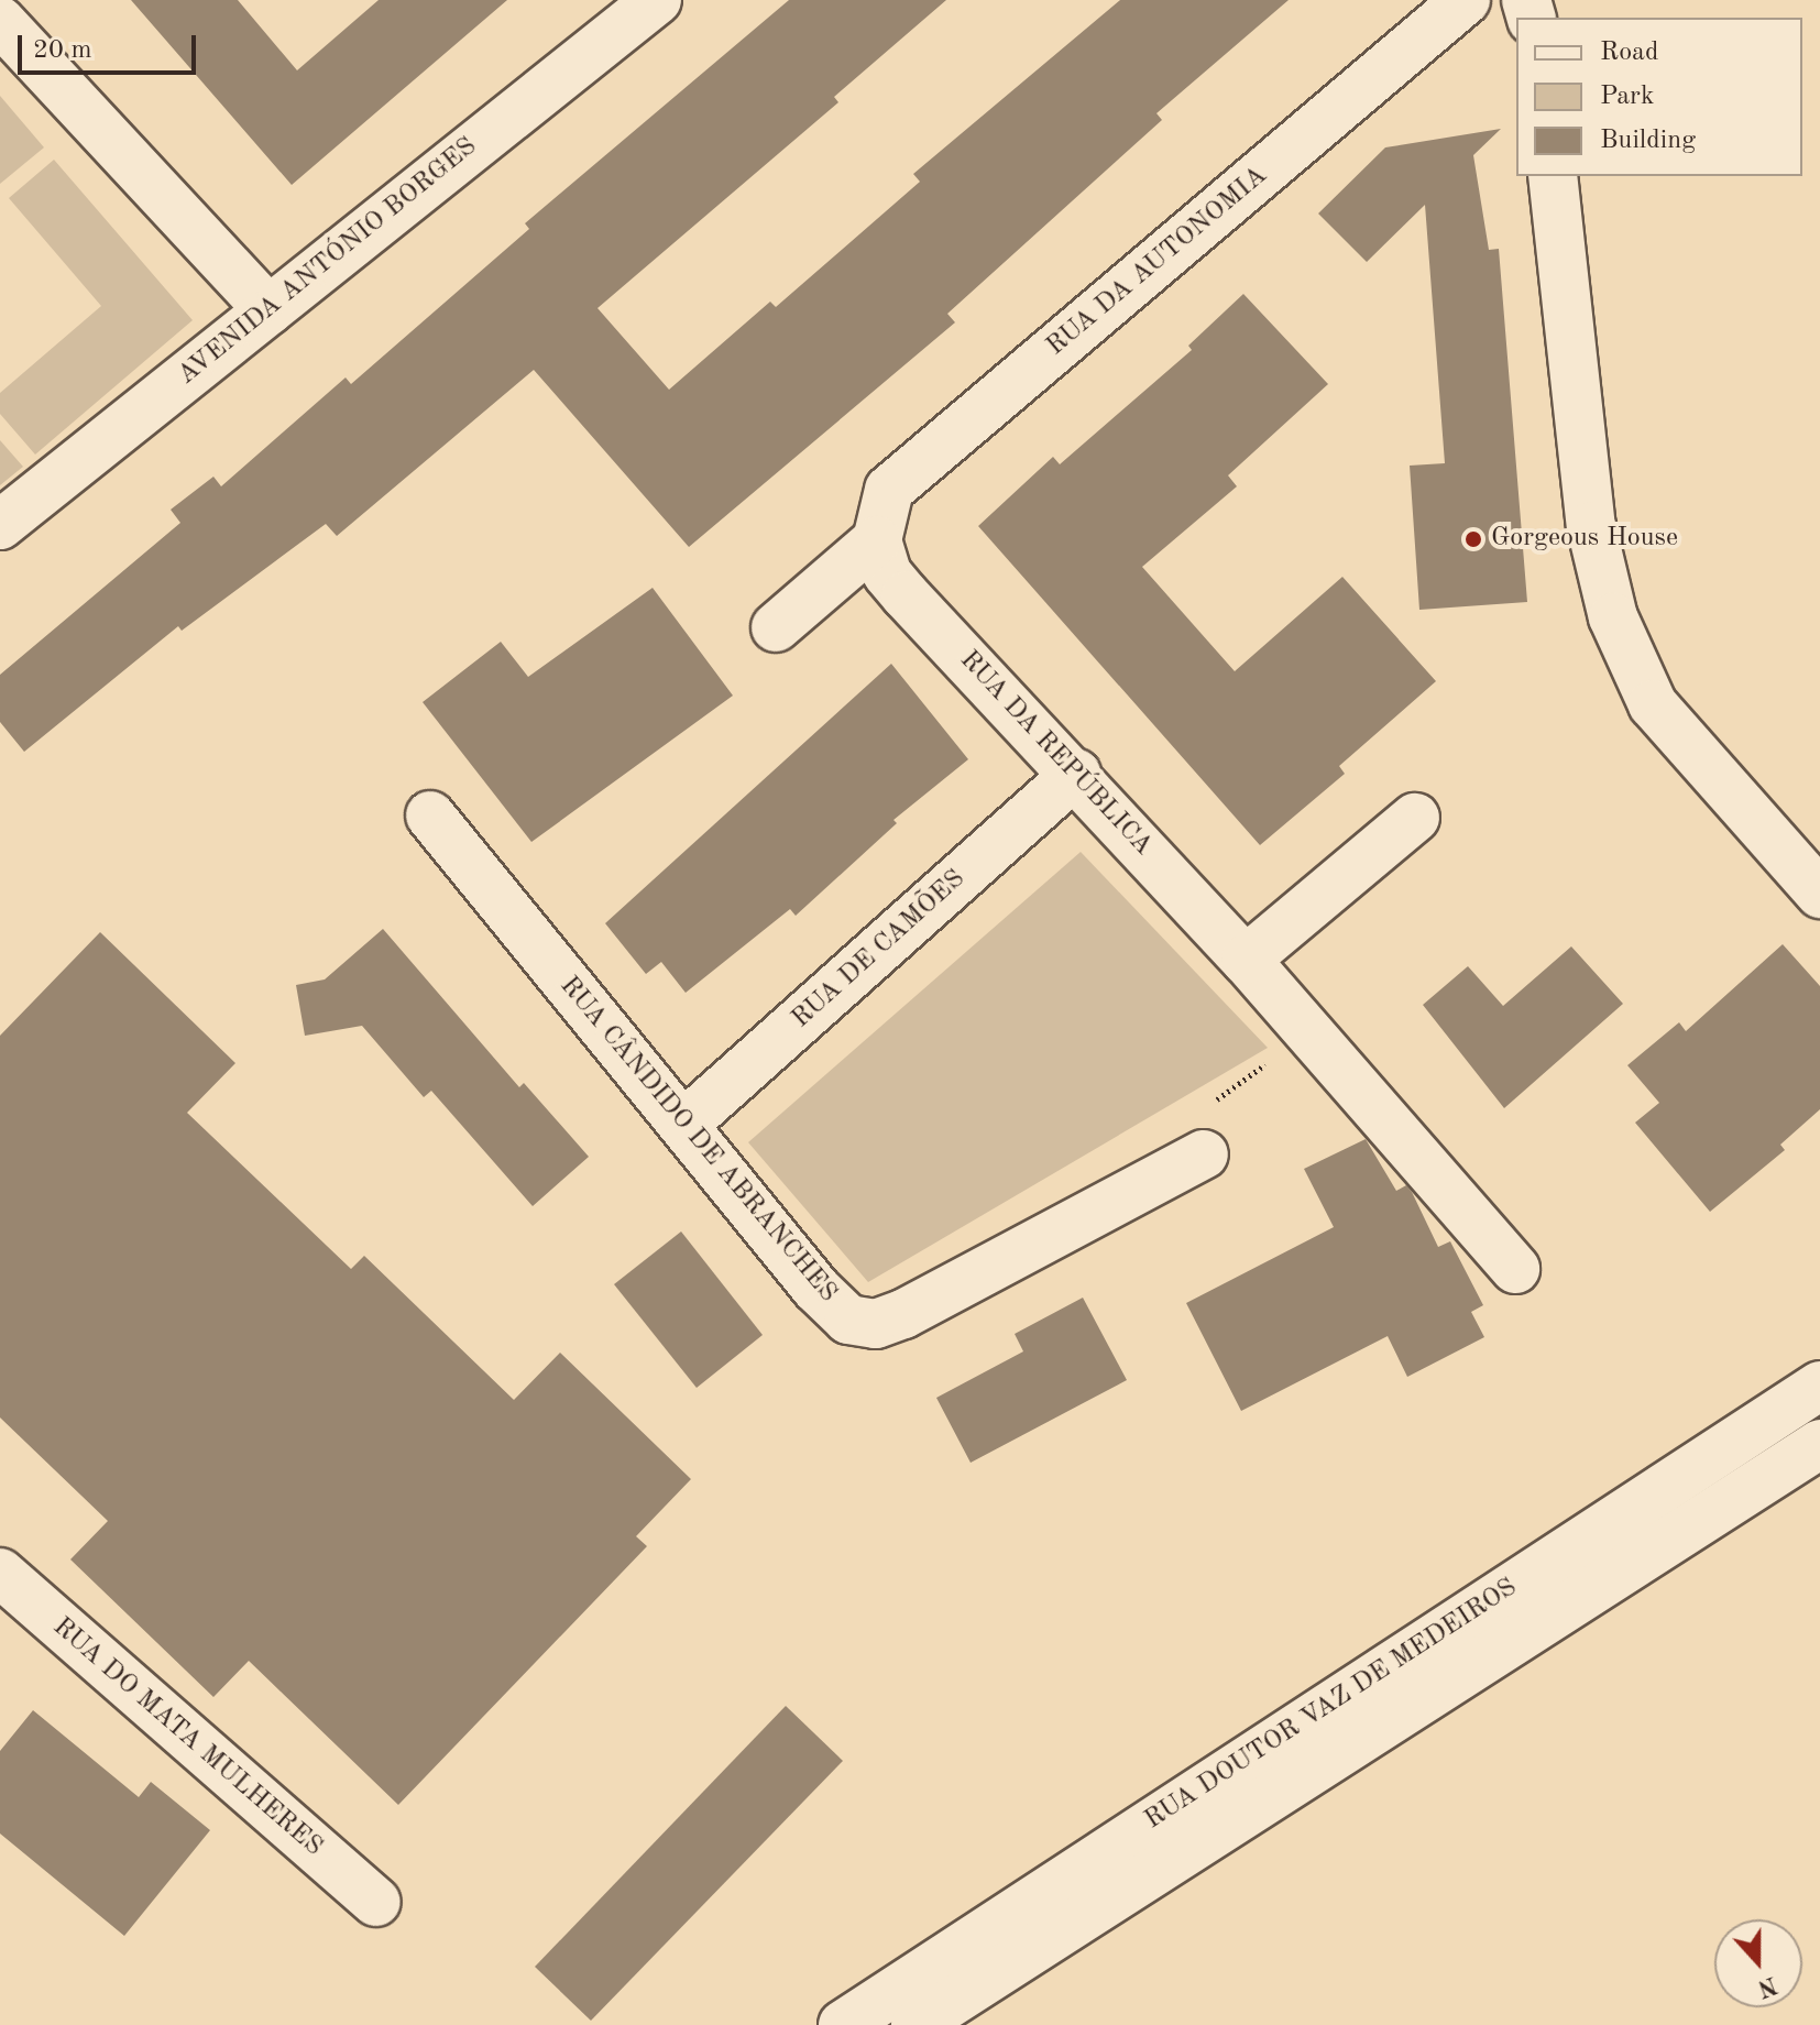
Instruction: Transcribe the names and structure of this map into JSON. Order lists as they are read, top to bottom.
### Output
{
  "streets": {
    "street": [
      "AVENIDA ANTÓNIO BORGES",
      "RUA DA AUTONOMIA",
      "RUA DA REPÚBLICA",
      "RUA DE CAMÕES",
      "RUA CÂNDIDO DE ABRANCHES",
      "RUA DOUTOR VAZ DE MEDEIROS",
      "RUA DO MATA MULHERES"
    ]
  },
  "crossings": [
    ["RUA DA AUTONOMIA", "RUA DA REPÚBLICA"],
    ["RUA DA REPÚBLICA", "RUA DE CAMÕES"],
    ["RUA DE CAMÕES", "RUA CÂNDIDO DE ABRANCHES"]
  ],
  "places": ["Gorgeous House"],
  "legend": ["Road", "Park", "Building"],
  "scale_bar": "20 m",
  "north": "bottom"
}
